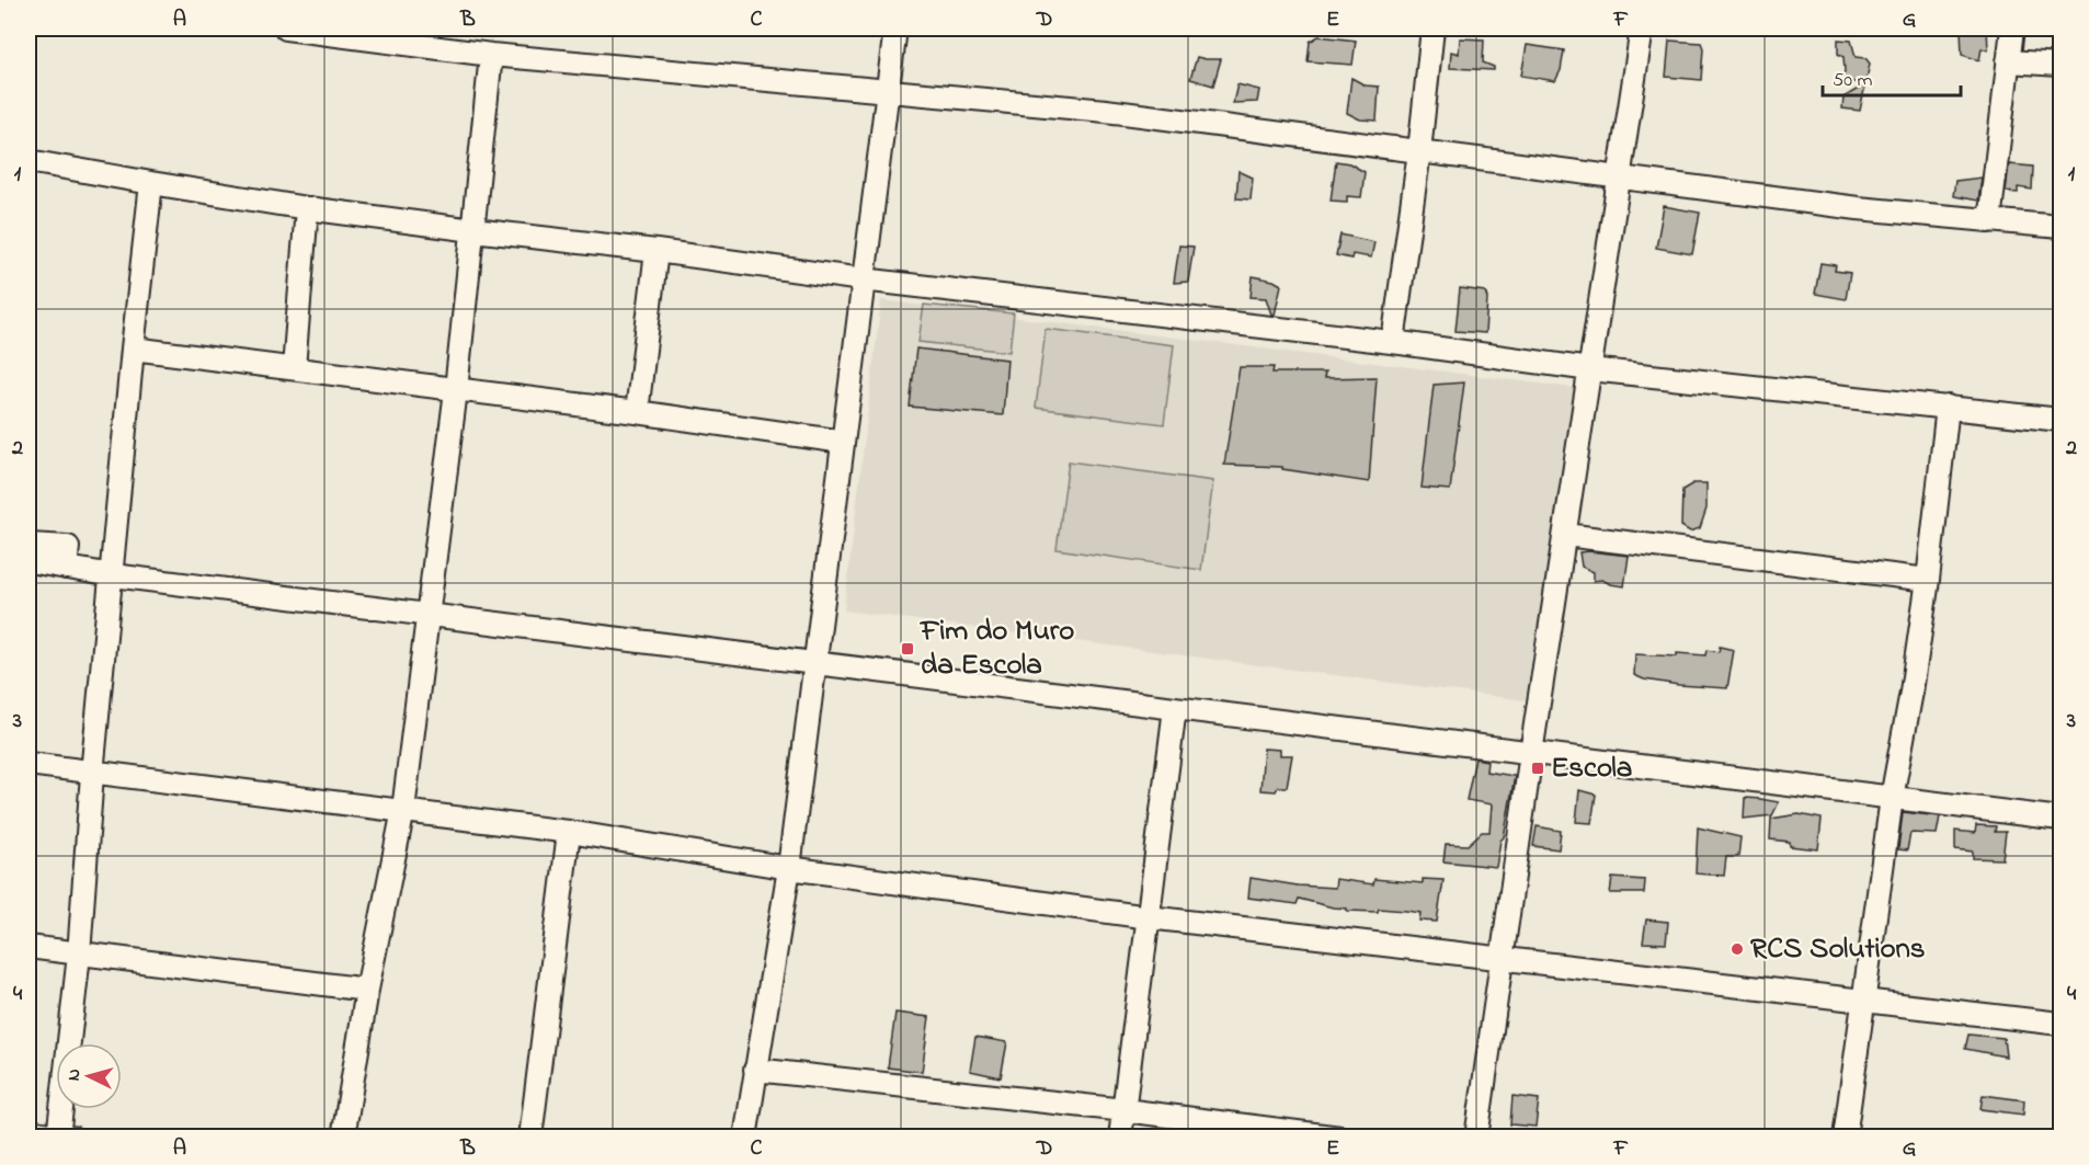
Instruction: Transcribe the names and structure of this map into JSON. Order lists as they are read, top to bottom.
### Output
{
  "places": {
    "transit": ["Fim do Muro da Escola", "Escola"],
    "other": ["RCS Solutions"]
  },
  "scale_bar": "50 m",
  "north": "left",
  "grid": {
    "columns": [
      "A",
      "B",
      "C",
      "D",
      "E",
      "F",
      "G"
    ],
    "rows": [
      "1",
      "2",
      "3",
      "4"
    ]
  }
}
